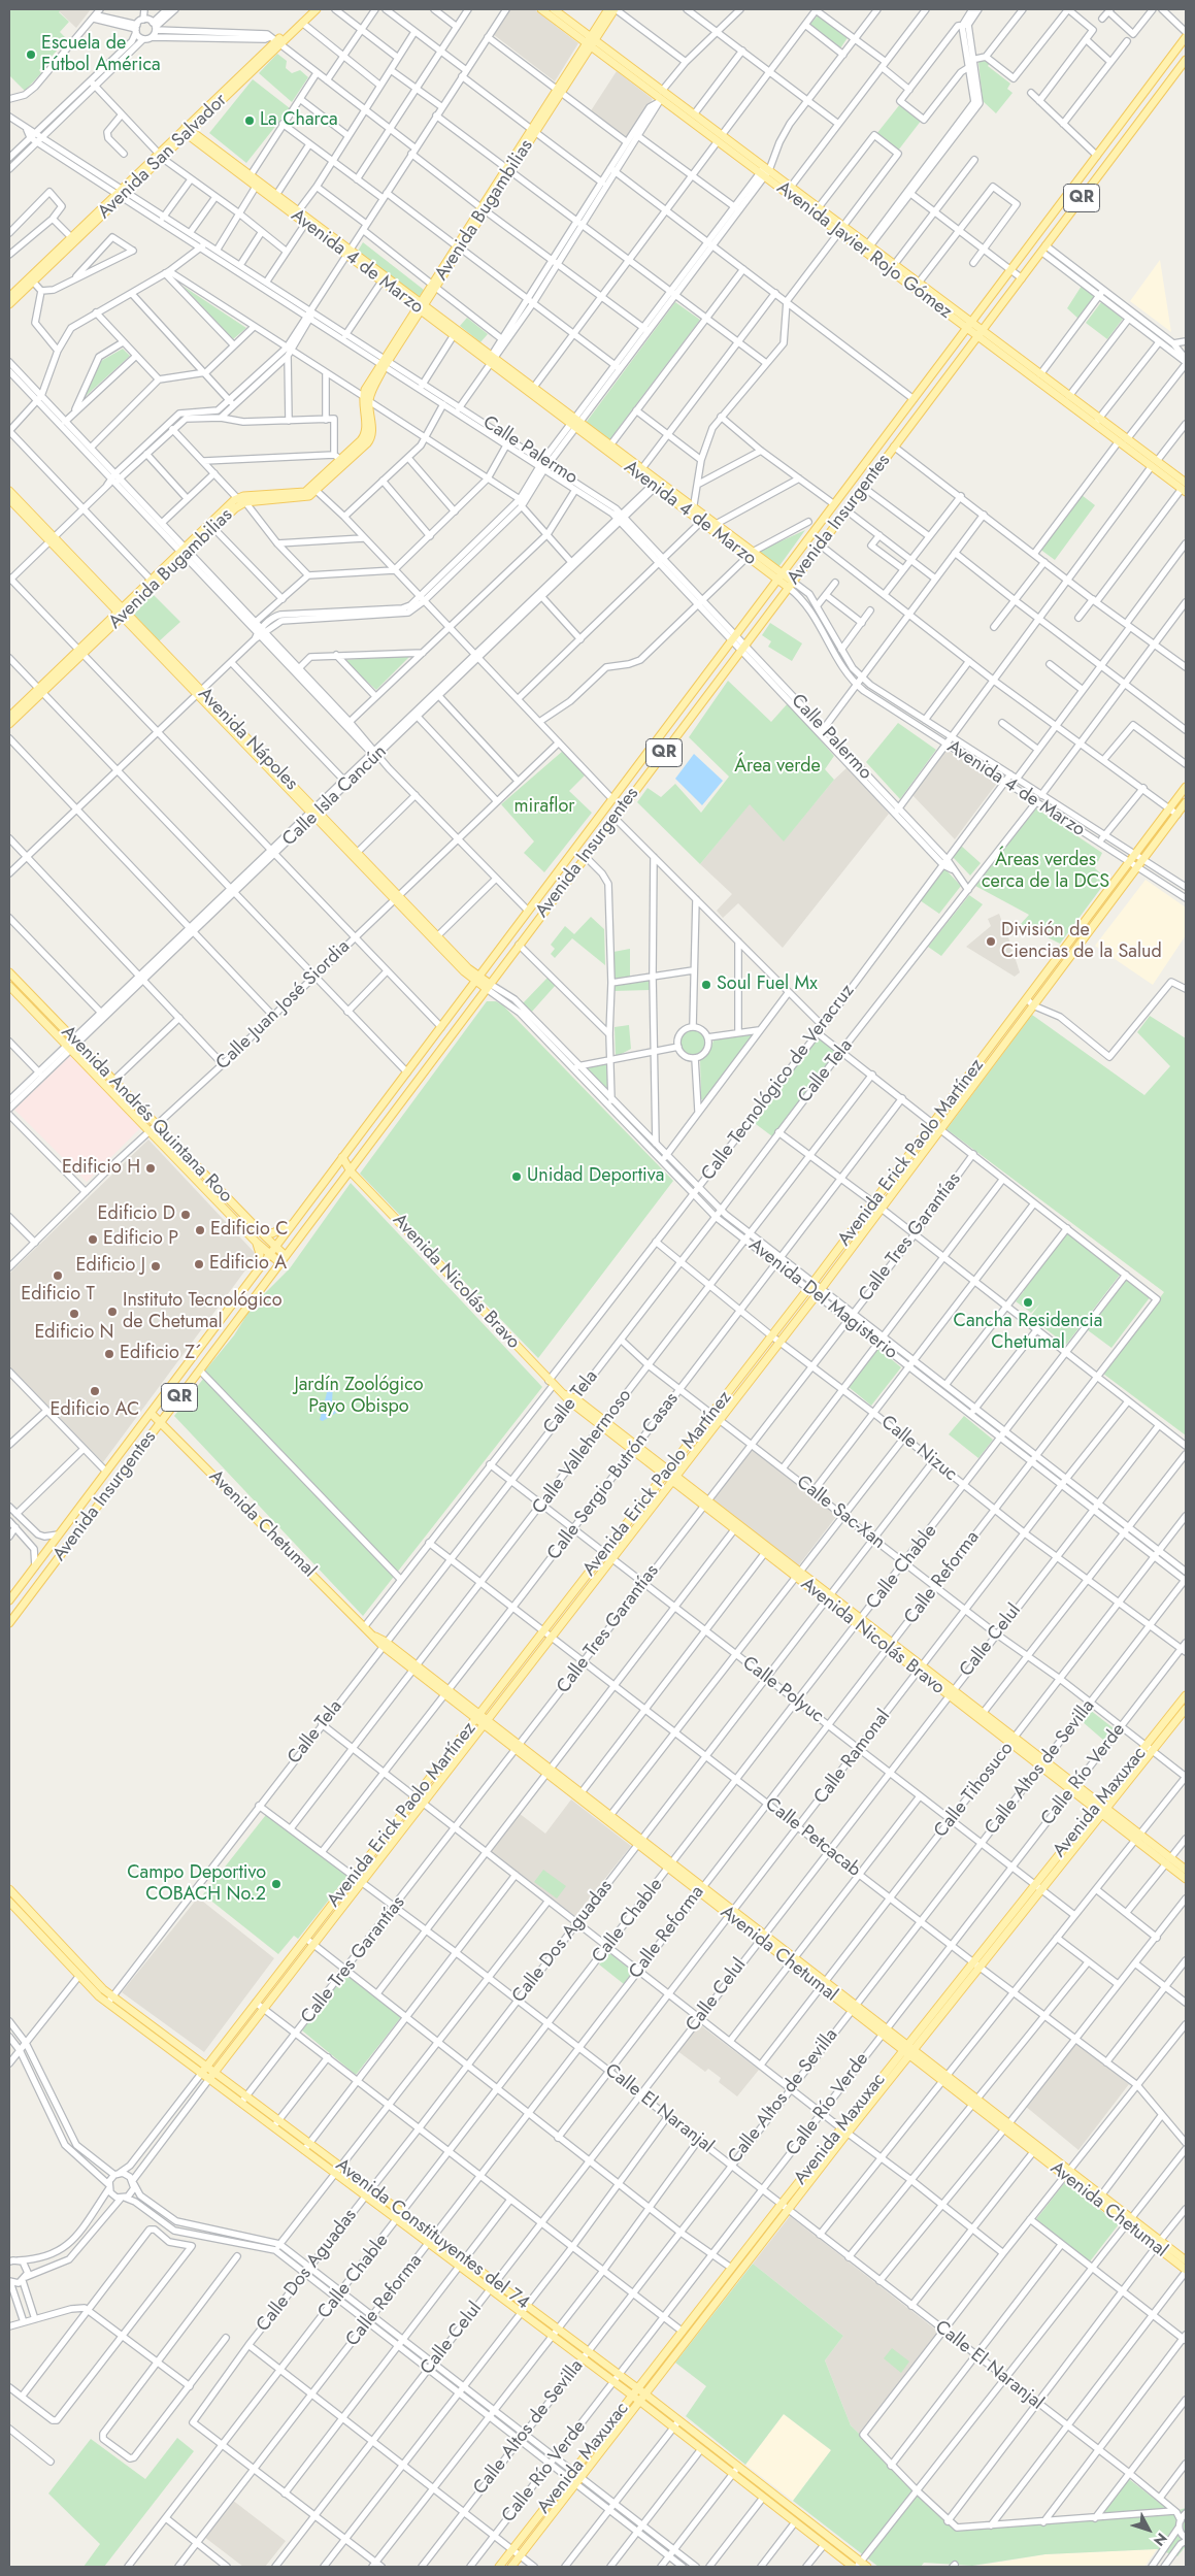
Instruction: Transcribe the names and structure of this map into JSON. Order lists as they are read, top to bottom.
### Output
{
  "streets": {
    "main road": [
      "Avenida San Salvador",
      "QR",
      "Avenida Bugambilias",
      "Avenida Javier Rojo Gómez",
      "Avenida 4 de Marzo",
      "Avenida Insurgentes",
      "Avenida Nápoles",
      "Avenida Andrés Quintana Roo",
      "Avenida Erick Paolo Martínez",
      "Avenida Nicolás Bravo",
      "Avenida Chetumal",
      "Avenida Maxuxac",
      "Avenida Constituyentes del 74"
    ],
    "street": [
      "Calle Palermo",
      "Calle Isla Cancún",
      "Calle Juan José Siordia",
      "Calle Tela",
      "Calle Tecnológico de Veracruz",
      "Calle Tres Garantías",
      "Avenida Del Magisterio",
      "Calle Nizuc",
      "Calle Vallehermoso",
      "Calle Sergio Butrón Casas",
      "Calle Sac-Xan",
      "Calle Chable",
      "Calle Reforma",
      "Calle Celul",
      "Calle Polyuc",
      "Calle Ramonal",
      "Calle Altos de Sevilla",
      "Calle Río Verde",
      "Calle Tihosuco",
      "Calle Petcacab",
      "Calle Dos Aguadas",
      "Calle El Naranjal"
    ]
  },
  "crossings": [
    ["Avenida San Salvador", "Avenida 4 de Marzo"],
    ["Avenida San Salvador", "Calle Palermo"],
    ["Avenida Bugambilias", "Avenida Javier Rojo Gómez"],
    ["Avenida Bugambilias", "Avenida 4 de Marzo"],
    ["Avenida Bugambilias", "Calle Palermo"],
    ["Avenida Bugambilias", "Avenida Nápoles"],
    ["Avenida Javier Rojo Gómez", "Avenida Insurgentes"],
    ["Avenida 4 de Marzo", "Avenida Insurgentes"],
    ["Avenida 4 de Marzo", "Calle Isla Cancún"],
    ["Avenida 4 de Marzo", "Calle Tela"],
    ["Avenida 4 de Marzo", "Calle Tecnológico de Veracruz"],
    ["Avenida 4 de Marzo", "Avenida Erick Paolo Martínez"],
    ["Calle Palermo", "Avenida Insurgentes"],
    ["Calle Palermo", "Calle Isla Cancún"],
    ["Calle Palermo", "Calle Tela"],
    ["Calle Palermo", "Calle Tecnológico de Veracruz"],
    ["Avenida Insurgentes", "Avenida Nápoles"],
    ["Avenida Insurgentes", "Avenida Andrés Quintana Roo"],
    ["Avenida Insurgentes", "Avenida Nicolás Bravo"],
    ["Avenida Insurgentes", "Avenida Del Magisterio"],
    ["Avenida Insurgentes", "Avenida Chetumal"],
    ["Avenida Nápoles", "Calle Isla Cancún"],
    ["Avenida Nápoles", "Calle Juan José Siordia"],
    ["Avenida Nápoles", "Avenida Del Magisterio"],
    ["Calle Isla Cancún", "Avenida Andrés Quintana Roo"],
    ["Calle Juan José Siordia", "Avenida Andrés Quintana Roo"],
    ["Calle Tela", "Avenida Nicolás Bravo"],
    ["Calle Tela", "Avenida Del Magisterio"],
    ["Calle Tela", "Calle Nizuc"],
    ["Calle Tela", "Calle Sac-Xan"],
    ["Calle Tela", "Avenida Chetumal"],
    ["Calle Tela", "Calle Polyuc"],
    ["Calle Tela", "Calle Petcacab"],
    ["Calle Tela", "Calle El Naranjal"],
    ["Calle Tela", "Avenida Constituyentes del 74"],
    ["Calle Tecnológico de Veracruz", "Avenida Nicolás Bravo"],
    ["Calle Tecnológico de Veracruz", "Avenida Del Magisterio"],
    ["Calle Tecnológico de Veracruz", "Calle Nizuc"],
    ["Calle Tecnológico de Veracruz", "Avenida Chetumal"],
    ["Calle Tecnológico de Veracruz", "Calle Polyuc"],
    ["Calle Tecnológico de Veracruz", "Calle Petcacab"],
    ["Avenida Erick Paolo Martínez", "Avenida Nicolás Bravo"],
    ["Avenida Erick Paolo Martínez", "Avenida Del Magisterio"],
    ["Avenida Erick Paolo Martínez", "Calle Nizuc"],
    ["Avenida Erick Paolo Martínez", "Calle Sac-Xan"],
    ["Avenida Erick Paolo Martínez", "Avenida Chetumal"],
    ["Avenida Erick Paolo Martínez", "Calle Polyuc"],
    ["Avenida Erick Paolo Martínez", "Calle Petcacab"],
    ["Avenida Erick Paolo Martínez", "Calle El Naranjal"],
    ["Avenida Erick Paolo Martínez", "Avenida Constituyentes del 74"],
    ["Calle Tres Garantías", "Avenida Nicolás Bravo"],
    ["Calle Tres Garantías", "Avenida Del Magisterio"],
    ["Calle Tres Garantías", "Calle Nizuc"],
    ["Calle Tres Garantías", "Calle Sac-Xan"],
    ["Calle Tres Garantías", "Avenida Chetumal"],
    ["Calle Tres Garantías", "Calle Polyuc"],
    ["Calle Tres Garantías", "Calle Petcacab"],
    ["Calle Tres Garantías", "Calle El Naranjal"],
    ["Calle Tres Garantías", "Avenida Constituyentes del 74"],
    ["Avenida Nicolás Bravo", "Calle Vallehermoso"],
    ["Avenida Nicolás Bravo", "Calle Sergio Butrón Casas"],
    ["Avenida Nicolás Bravo", "Calle Chable"],
    ["Avenida Nicolás Bravo", "Calle Reforma"],
    ["Avenida Nicolás Bravo", "Calle Celul"],
    ["Avenida Nicolás Bravo", "Calle Ramonal"],
    ["Avenida Nicolás Bravo", "Calle Altos de Sevilla"],
    ["Avenida Nicolás Bravo", "Calle Río Verde"],
    ["Avenida Nicolás Bravo", "Calle Tihosuco"],
    ["Avenida Nicolás Bravo", "Avenida Maxuxac"],
    ["Avenida Nicolás Bravo", "Calle Dos Aguadas"],
    ["Avenida Del Magisterio", "Calle Vallehermoso"],
    ["Avenida Del Magisterio", "Calle Sergio Butrón Casas"],
    ["Avenida Del Magisterio", "Calle Chable"],
    ["Avenida Del Magisterio", "Calle Reforma"],
    ["Avenida Del Magisterio", "Calle Celul"],
    ["Avenida Del Magisterio", "Calle Ramonal"],
    ["Avenida Del Magisterio", "Calle Altos de Sevilla"],
    ["Avenida Del Magisterio", "Calle Tihosuco"],
    ["Calle Nizuc", "Calle Vallehermoso"],
    ["Calle Nizuc", "Calle Sergio Butrón Casas"],
    ["Calle Nizuc", "Calle Chable"],
    ["Calle Nizuc", "Calle Reforma"],
    ["Calle Nizuc", "Calle Celul"],
    ["Calle Nizuc", "Calle Ramonal"],
    ["Calle Nizuc", "Calle Altos de Sevilla"],
    ["Calle Nizuc", "Calle Río Verde"],
    ["Calle Nizuc", "Calle Tihosuco"],
    ["Calle Nizuc", "Calle Dos Aguadas"],
    ["Calle Vallehermoso", "Calle Sac-Xan"],
    ["Calle Vallehermoso", "Avenida Chetumal"],
    ["Calle Vallehermoso", "Calle Polyuc"],
    ["Calle Vallehermoso", "Calle Petcacab"],
    ["Calle Vallehermoso", "Calle El Naranjal"],
    ["Calle Sergio Butrón Casas", "Calle Sac-Xan"],
    ["Calle Sergio Butrón Casas", "Avenida Chetumal"],
    ["Calle Sergio Butrón Casas", "Calle Polyuc"],
    ["Calle Sergio Butrón Casas", "Calle Petcacab"],
    ["Calle Sergio Butrón Casas", "Calle El Naranjal"],
    ["Calle Sac-Xan", "Calle Chable"],
    ["Calle Sac-Xan", "Calle Reforma"],
    ["Calle Sac-Xan", "Calle Celul"],
    ["Calle Sac-Xan", "Calle Ramonal"],
    ["Calle Sac-Xan", "Calle Altos de Sevilla"],
    ["Calle Sac-Xan", "Calle Río Verde"],
    ["Calle Sac-Xan", "Calle Tihosuco"],
    ["Calle Sac-Xan", "Avenida Maxuxac"],
    ["Calle Sac-Xan", "Calle Dos Aguadas"],
    ["Avenida Chetumal", "Calle Chable"],
    ["Avenida Chetumal", "Calle Reforma"],
    ["Avenida Chetumal", "Calle Celul"],
    ["Avenida Chetumal", "Calle Ramonal"],
    ["Avenida Chetumal", "Calle Altos de Sevilla"],
    ["Avenida Chetumal", "Calle Río Verde"],
    ["Avenida Chetumal", "Calle Tihosuco"],
    ["Avenida Chetumal", "Avenida Maxuxac"],
    ["Avenida Chetumal", "Calle Dos Aguadas"],
    ["Calle Chable", "Calle Reforma"],
    ["Calle Chable", "Calle Polyuc"],
    ["Calle Chable", "Calle Petcacab"],
    ["Calle Chable", "Calle Dos Aguadas"],
    ["Calle Chable", "Calle El Naranjal"],
    ["Calle Chable", "Avenida Constituyentes del 74"],
    ["Calle Reforma", "Calle Polyuc"],
    ["Calle Reforma", "Calle Petcacab"],
    ["Calle Reforma", "Calle El Naranjal"],
    ["Calle Reforma", "Avenida Constituyentes del 74"],
    ["Calle Celul", "Calle Polyuc"],
    ["Calle Celul", "Calle Petcacab"],
    ["Calle Celul", "Calle El Naranjal"],
    ["Calle Celul", "Avenida Constituyentes del 74"],
    ["Calle Polyuc", "Calle Ramonal"],
    ["Calle Polyuc", "Calle Altos de Sevilla"],
    ["Calle Polyuc", "Calle Río Verde"],
    ["Calle Polyuc", "Calle Tihosuco"],
    ["Calle Polyuc", "Avenida Maxuxac"],
    ["Calle Polyuc", "Calle Dos Aguadas"],
    ["Calle Ramonal", "Calle Petcacab"],
    ["Calle Ramonal", "Calle El Naranjal"],
    ["Calle Altos de Sevilla", "Calle Petcacab"],
    ["Calle Altos de Sevilla", "Calle El Naranjal"],
    ["Calle Altos de Sevilla", "Avenida Constituyentes del 74"],
    ["Calle Río Verde", "Calle Petcacab"],
    ["Calle Río Verde", "Calle El Naranjal"],
    ["Calle Río Verde", "Avenida Constituyentes del 74"],
    ["Calle Tihosuco", "Calle Petcacab"],
    ["Avenida Maxuxac", "Calle Petcacab"],
    ["Avenida Maxuxac", "Calle El Naranjal"],
    ["Avenida Maxuxac", "Avenida Constituyentes del 74"],
    ["Calle Petcacab", "Calle Dos Aguadas"],
    ["Calle Dos Aguadas", "Calle El Naranjal"],
    ["Calle Dos Aguadas", "Avenida Constituyentes del 74"]
  ],
  "parks": [
    "Área verde",
    "miraflor",
    "Áreas verdes cerca de la DCS",
    "Jardín Zoológico Payo Obispo"
  ],
  "places": [
    "Escuela de Fútbol América",
    "La Charca",
    "División de Ciencias de la Salud",
    "Soul Fuel Mx",
    "Edificio H",
    "Unidad Deportiva",
    "Edificio D",
    "Edificio C",
    "Edificio P",
    "Edificio A",
    "Edificio J",
    "Edificio T",
    "Cancha Residencia Chetumal",
    "Instituto Tecnológico de Chetumal",
    "Edificio N",
    "Edificio Z´",
    "Edificio AC",
    "Campo Deportivo COBACH No.2"
  ],
  "north": "bottom right"
}
